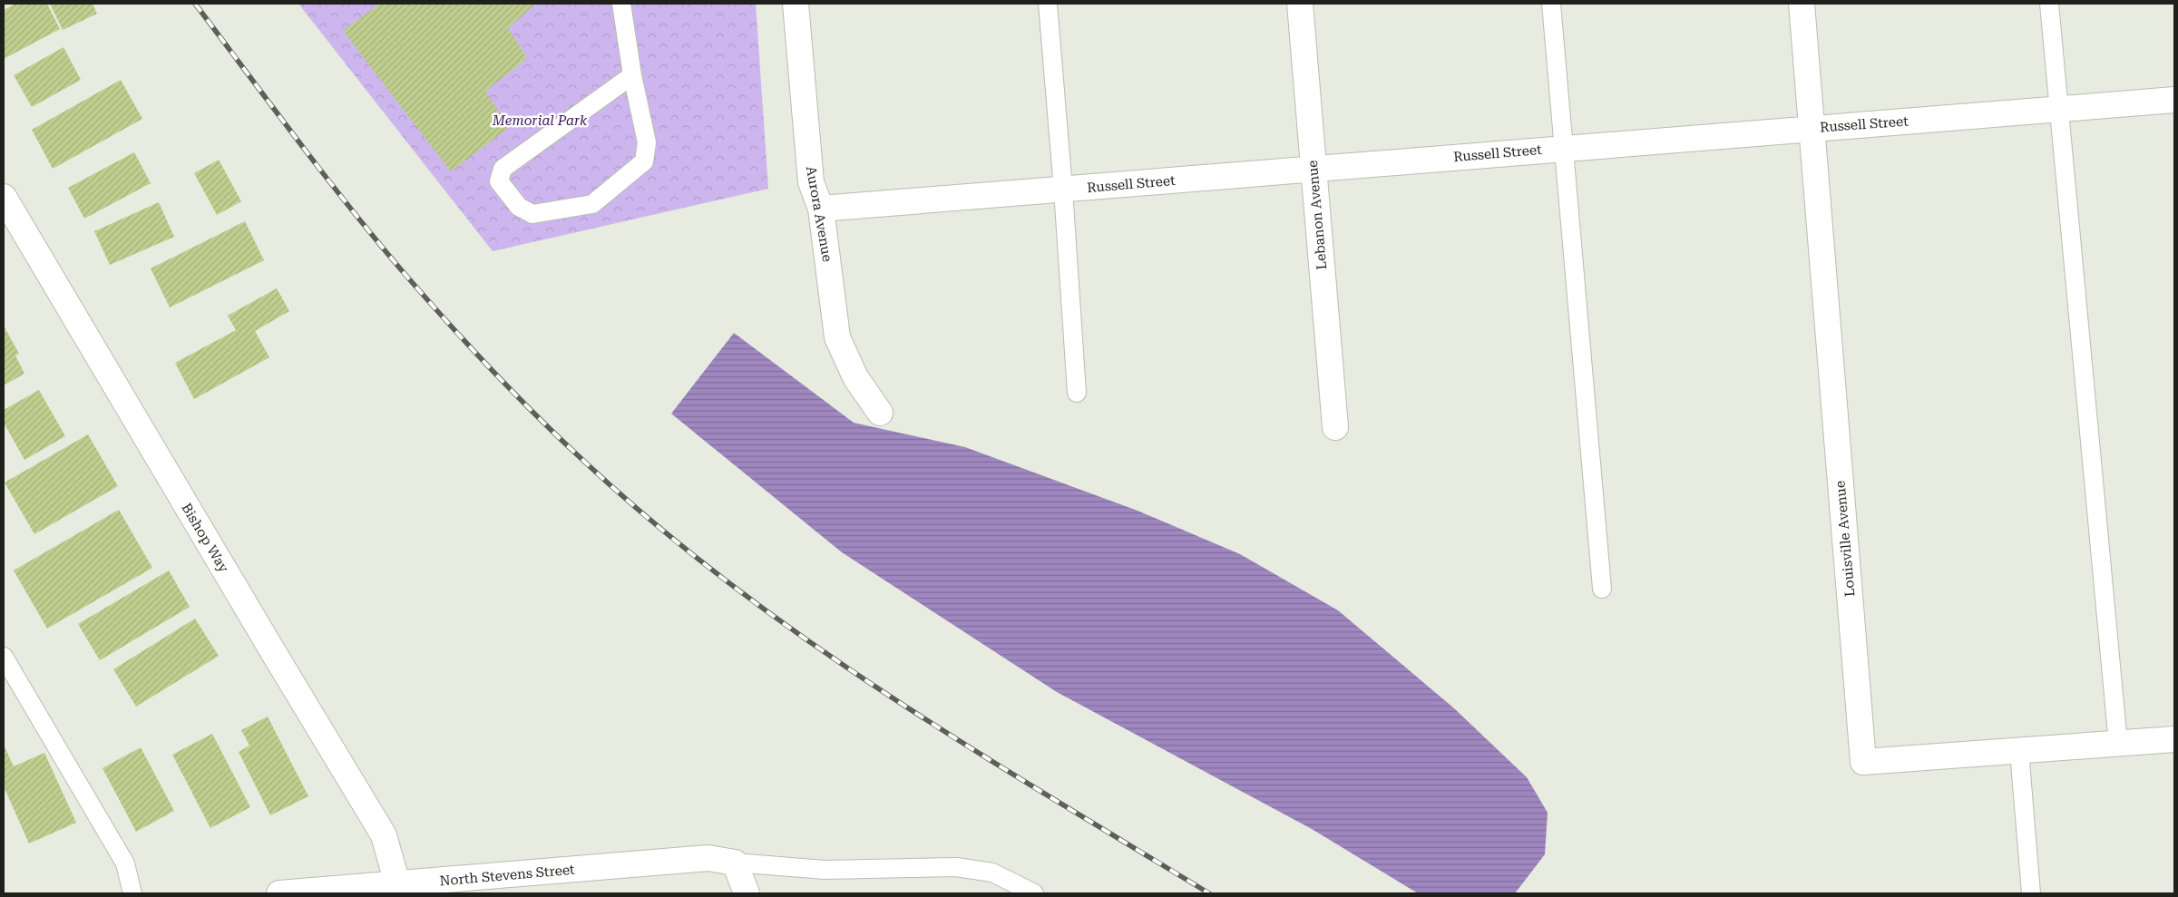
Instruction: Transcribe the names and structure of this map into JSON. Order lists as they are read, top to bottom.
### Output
{
  "streets": {
    "street": [
      "Russell Street",
      "Aurora Avenue",
      "Lebanon Avenue",
      "Bishop Way",
      "Louisville Avenue",
      "North Stevens Street"
    ]
  },
  "crossings": [
    ["Russell Street", "Aurora Avenue"],
    ["Russell Street", "Lebanon Avenue"],
    ["Russell Street", "Louisville Avenue"],
    ["Bishop Way", "North Stevens Street"]
  ],
  "parks": ["Memorial Park"]
}
